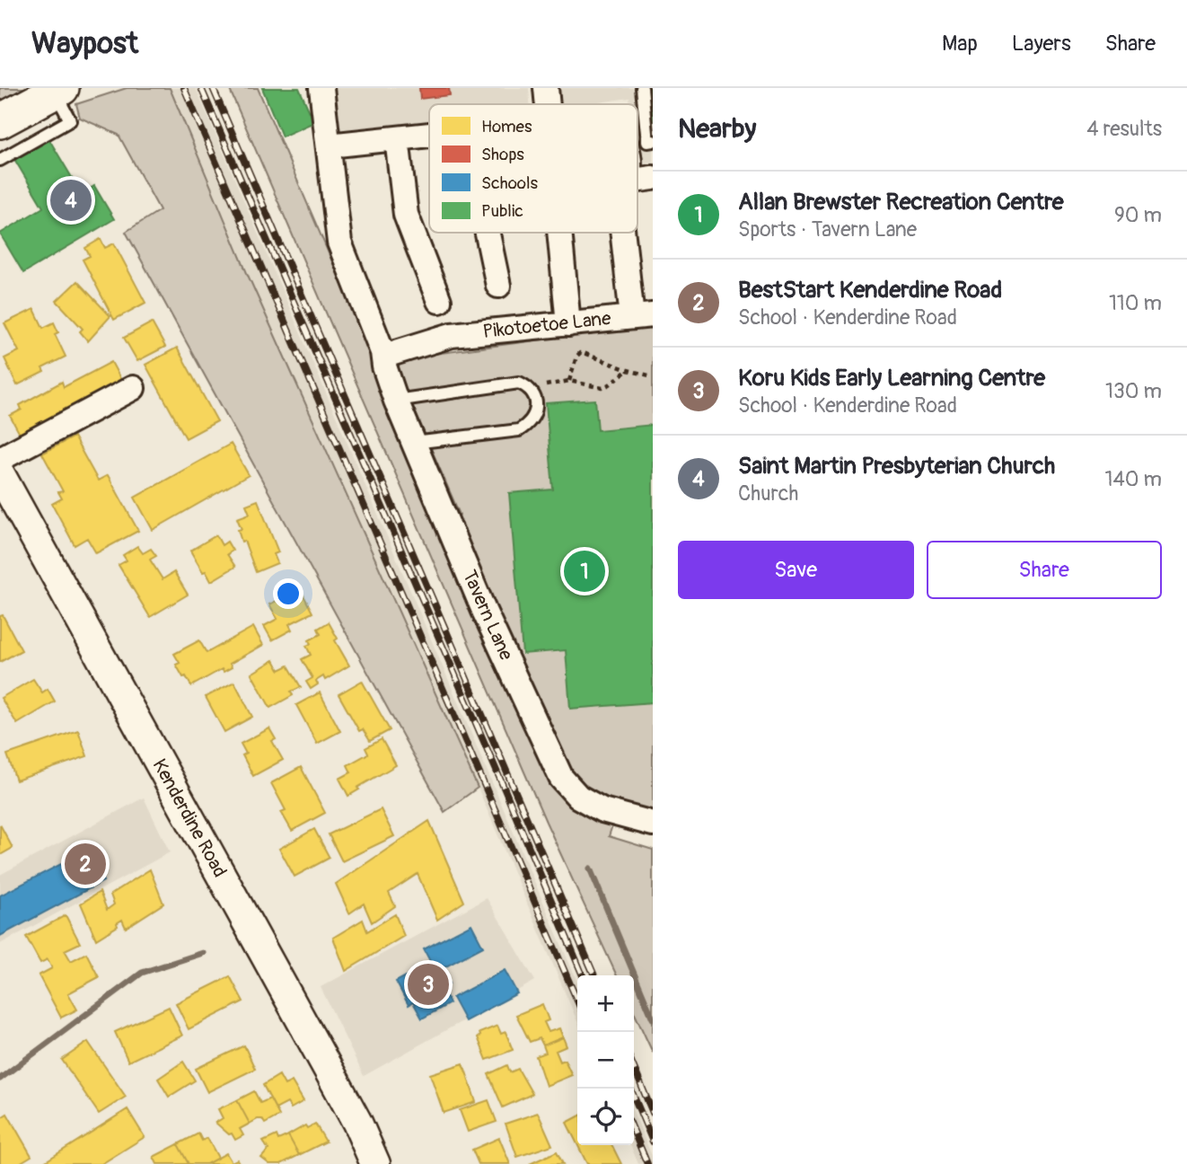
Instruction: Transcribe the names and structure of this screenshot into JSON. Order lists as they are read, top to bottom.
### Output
{
  "streets": {
    "street": ["Pikotoetoe Lane", "Tavern Lane", "Kenderdine Road"]
  },
  "crossings": [
    ["Pikotoetoe Lane", "Tavern Lane"]
  ],
  "legend": [
    "Homes",
    "Shops",
    "Schools",
    "Public"
  ],
  "page": {
    "header": "Waypost",
    "nav": ["Map", "Layers", "Share"],
    "heading": ["Nearby", "4 results"],
    "list": [
      {
        "mark": "1",
        "name": "Allan Brewster Recreation Centre",
        "note": "Sports · Tavern Lane",
        "value": "90 m"
      },
      {
        "mark": "2",
        "name": "BestStart Kenderdine Road",
        "note": "School · Kenderdine Road",
        "value": "110 m"
      },
      {
        "mark": "3",
        "name": "Koru Kids Early Learning Centre",
        "note": "School · Kenderdine Road",
        "value": "130 m"
      },
      {
        "mark": "4",
        "name": "Saint Martin Presbyterian Church",
        "note": "Church",
        "value": "140 m"
      }
    ],
    "pins": [
      "4",
      "1",
      "2",
      "3"
    ],
    "buttons": ["Save", "Share"],
    "map_buttons": ["+", "−"]
  }
}
